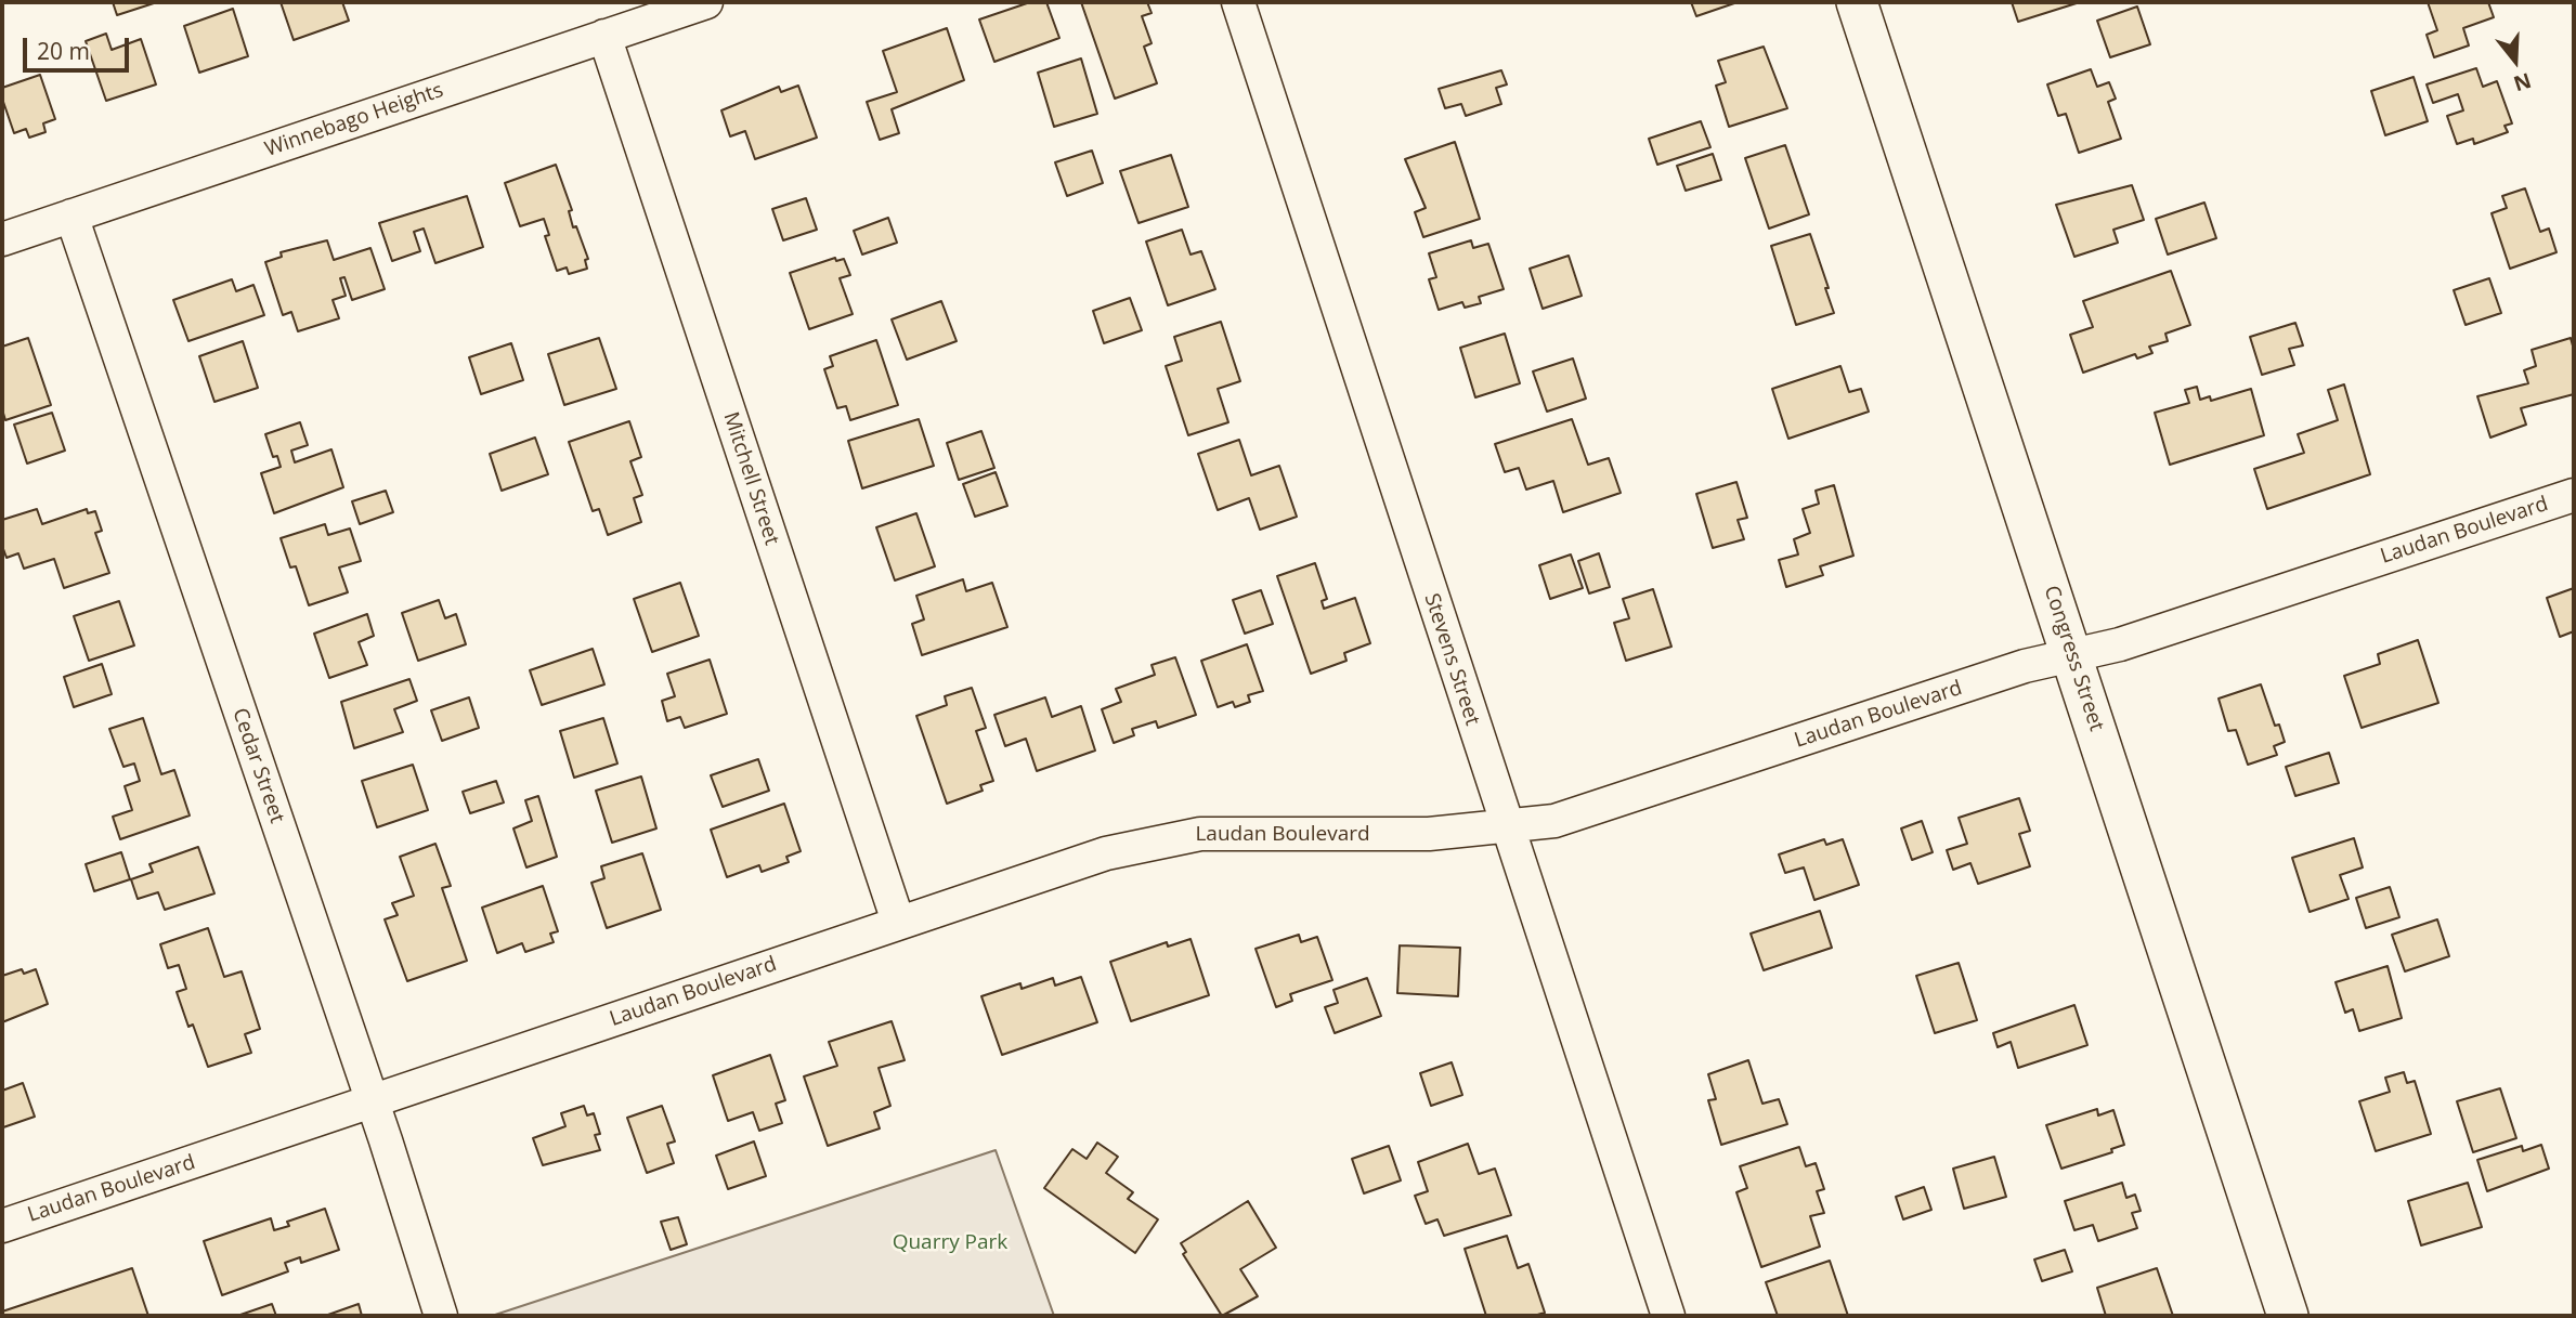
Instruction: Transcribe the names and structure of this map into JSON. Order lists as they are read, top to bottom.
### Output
{
  "streets": {
    "street": [
      "Winnebago Heights",
      "Mitchell Street",
      "Laudan Boulevard",
      "Congress Street",
      "Stevens Street",
      "Cedar Street"
    ]
  },
  "crossings": [
    ["Winnebago Heights", "Mitchell Street"],
    ["Winnebago Heights", "Cedar Street"],
    ["Mitchell Street", "Laudan Boulevard"],
    ["Laudan Boulevard", "Congress Street"],
    ["Laudan Boulevard", "Stevens Street"],
    ["Laudan Boulevard", "Cedar Street"]
  ],
  "parks": ["Quarry Park"],
  "scale_bar": "20 m",
  "north": "bottom"
}
